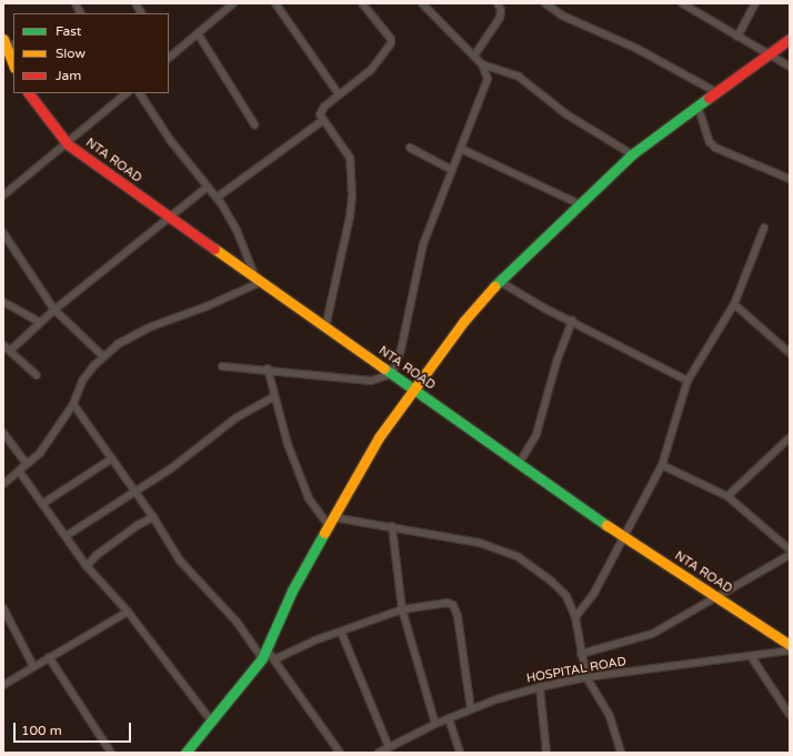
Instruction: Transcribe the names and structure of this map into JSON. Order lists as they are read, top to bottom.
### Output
{
  "streets": {
    "street": ["NTA ROAD", "HOSPITAL ROAD"]
  },
  "legend": ["Fast", "Slow", "Jam"],
  "scale_bar": "100 m"
}
